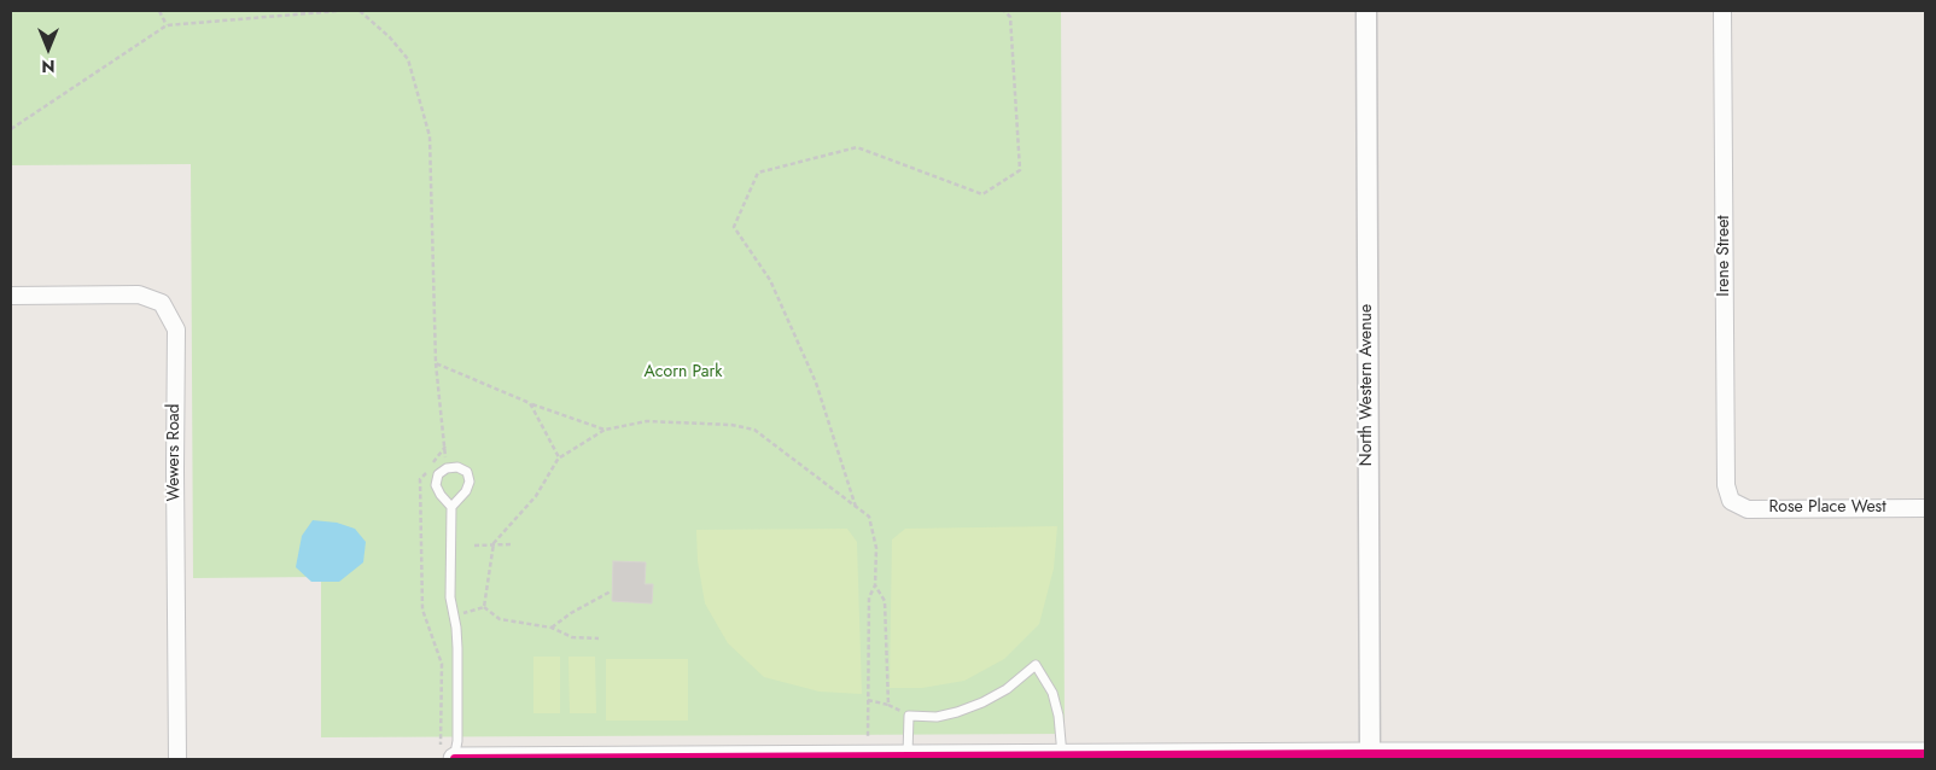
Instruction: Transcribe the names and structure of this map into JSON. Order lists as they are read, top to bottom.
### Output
{
  "streets": {
    "street": [
      "Irene Street",
      "North Western Avenue",
      "Wewers Road",
      "Rose Place West"
    ]
  },
  "crossings": [
    ["Irene Street", "Rose Place West"]
  ],
  "parks": ["Acorn Park"],
  "north": "bottom"
}
